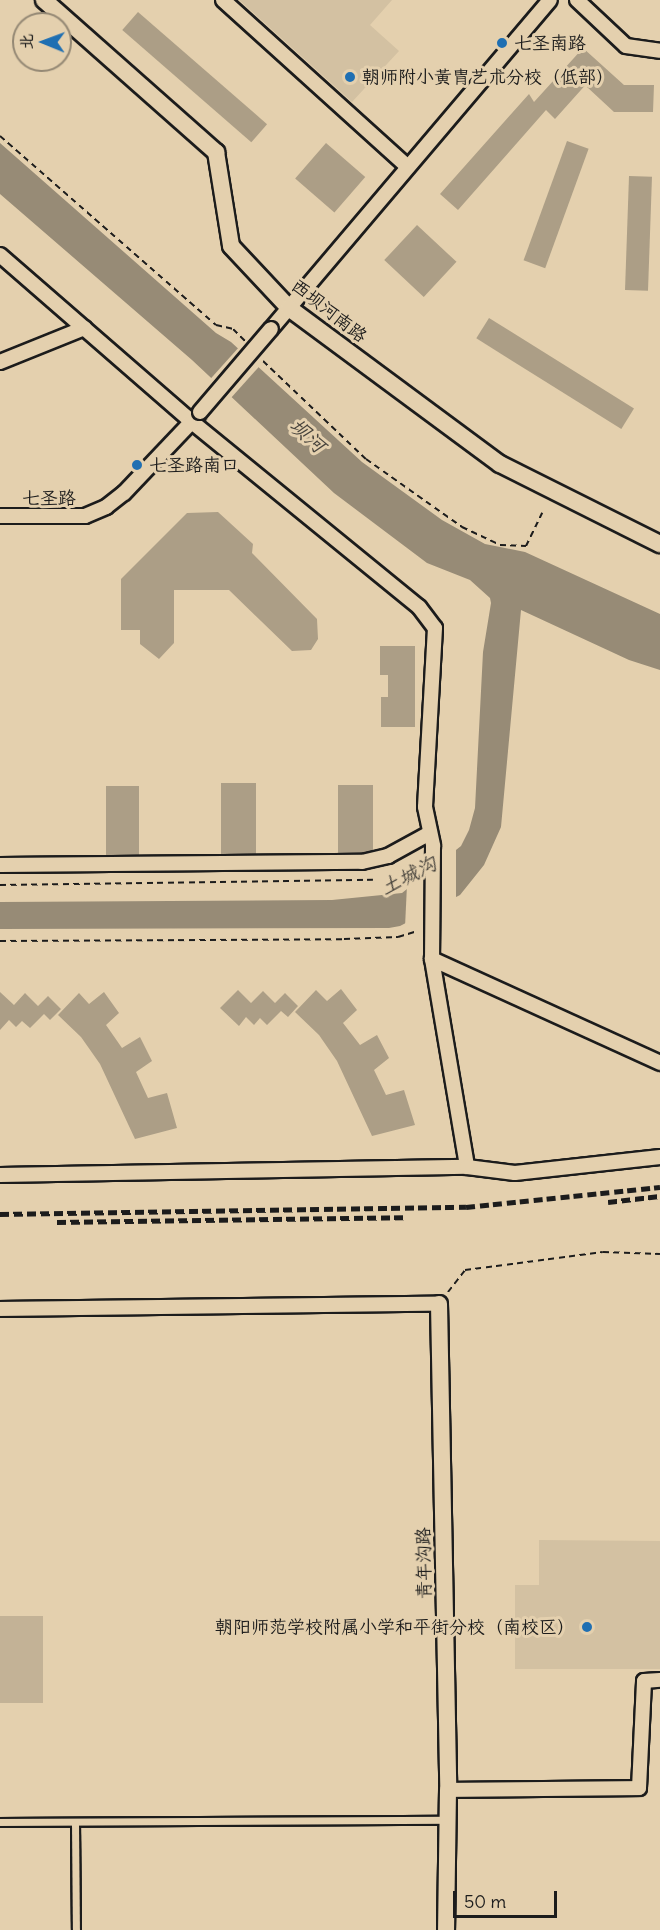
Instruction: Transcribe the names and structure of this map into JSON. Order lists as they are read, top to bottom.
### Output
{
  "streets": {
    "street": ["西坝河南路", "七圣路", "青年沟路"]
  },
  "crossings": [
    ["西坝河南路", "七圣路"]
  ],
  "water": ["坝河", "土城沟"],
  "places": [
    "七圣南路",
    "朝师附小黄胄艺术分校（低部）",
    "七圣路南口",
    "朝阳师范学校附属小学和平街分校（南校区）"
  ],
  "scale_bar": "50 m",
  "north": "left"
}
